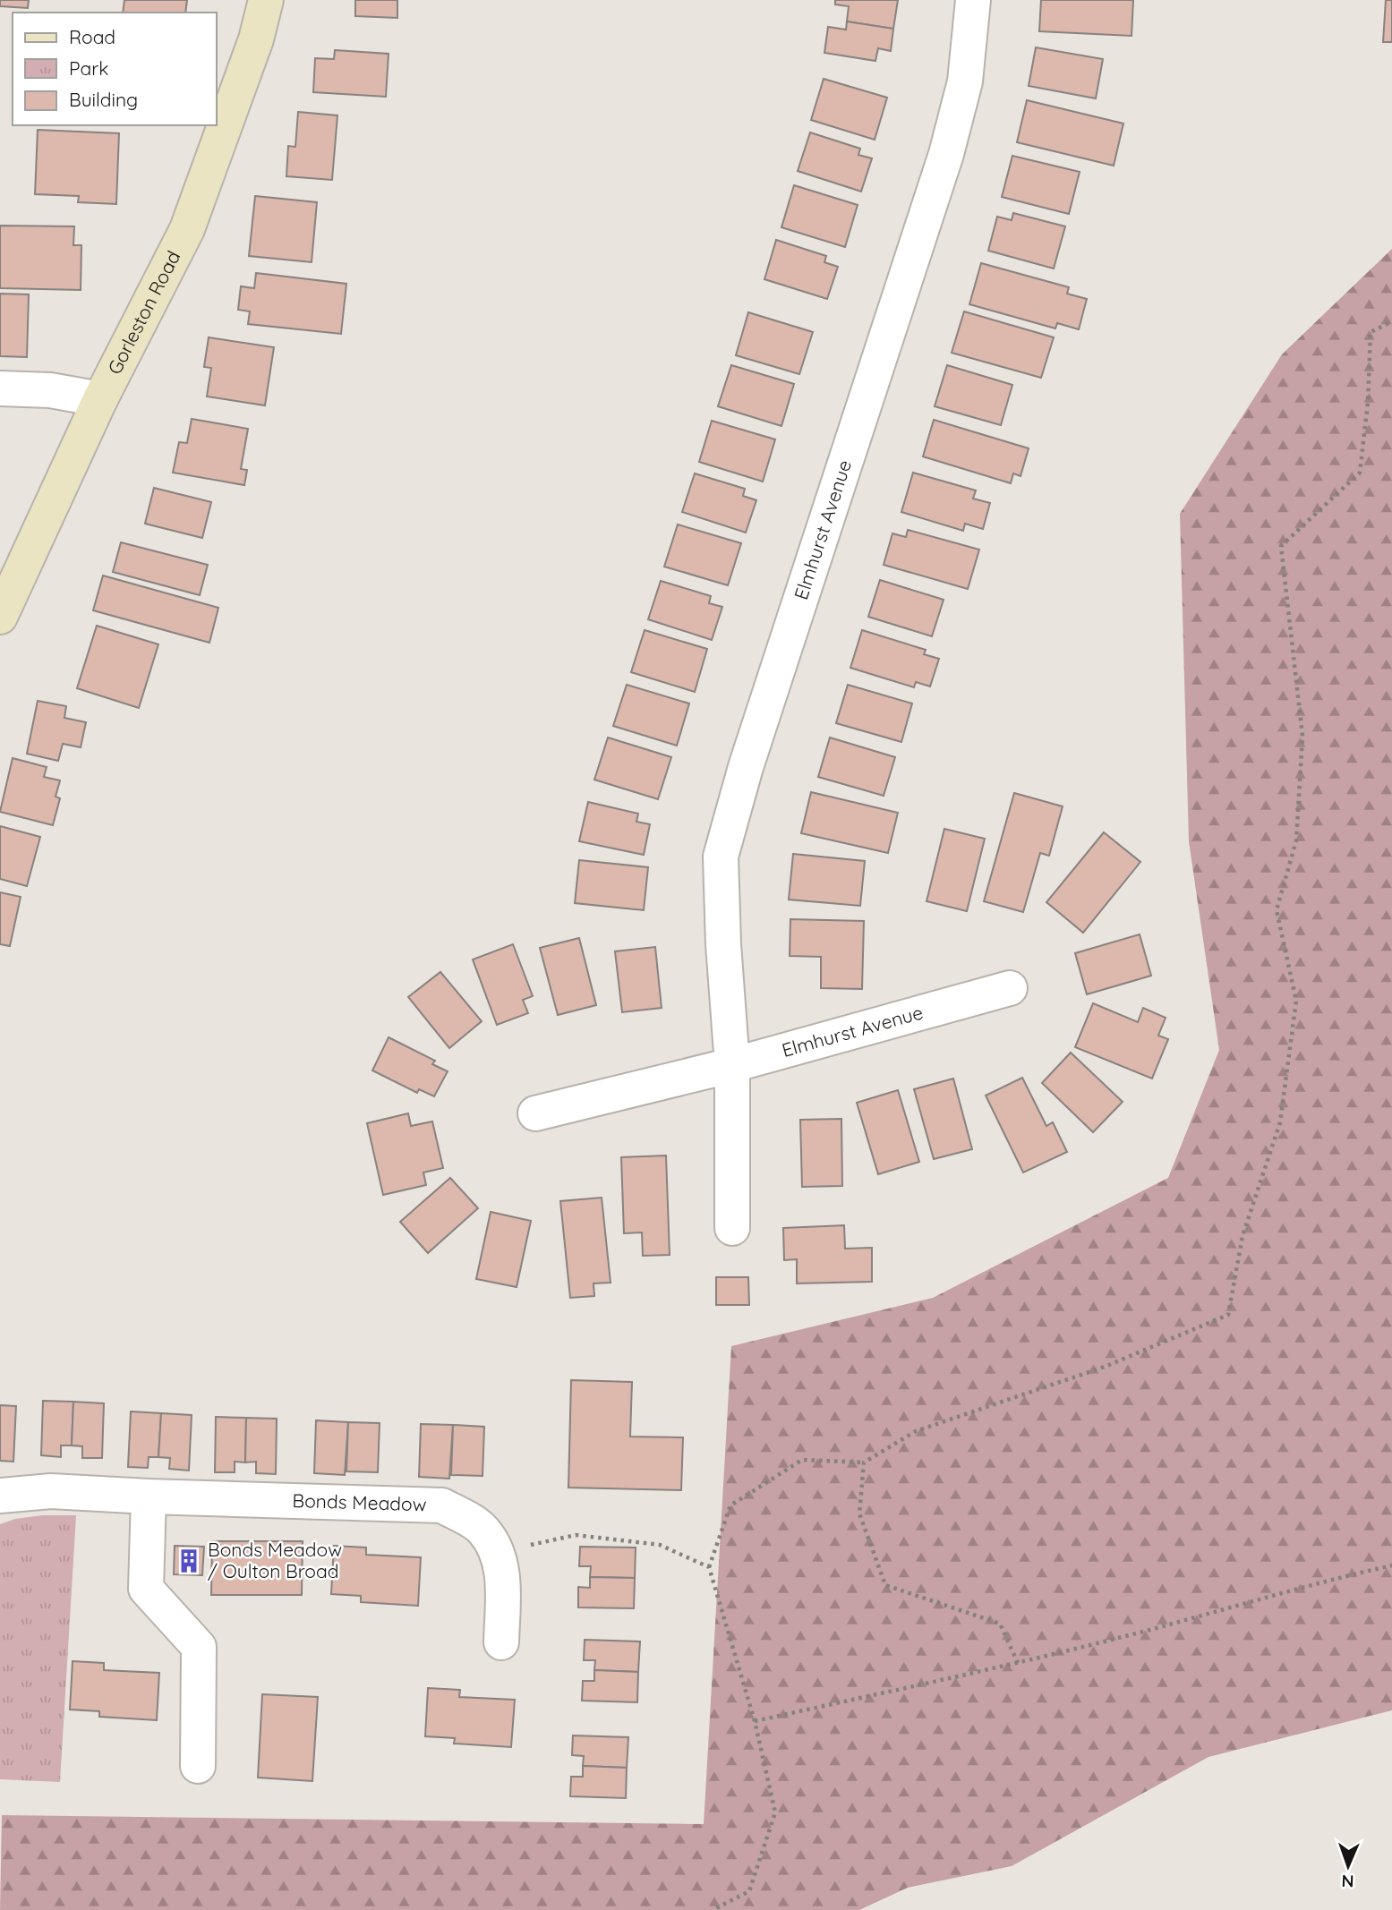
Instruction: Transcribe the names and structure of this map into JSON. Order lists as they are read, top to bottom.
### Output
{
  "streets": {
    "main road": ["Gorleston Road"],
    "street": ["Elmhurst Avenue", "Bonds Meadow"]
  },
  "places": {
    "building": ["Bonds Meadow / Oulton Broad"]
  },
  "legend": ["Road", "Park", "Building"],
  "north": "bottom"
}
